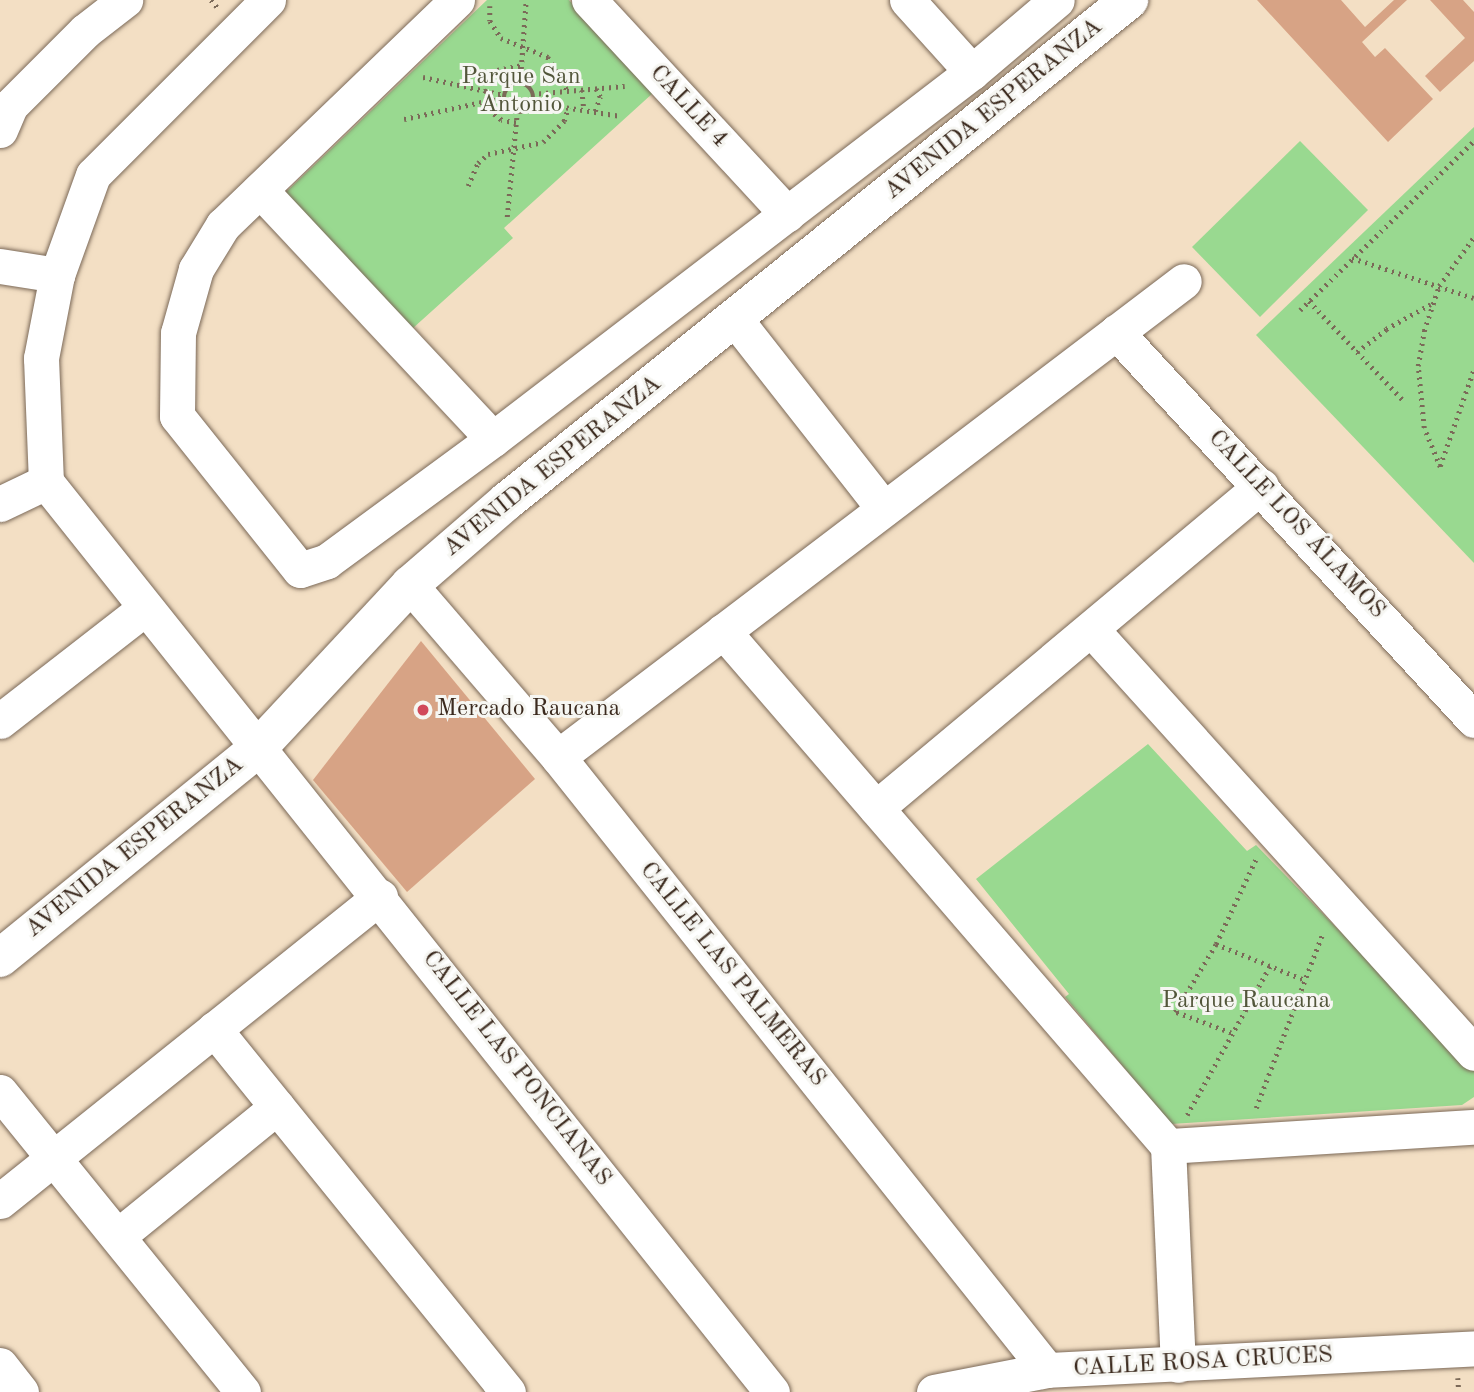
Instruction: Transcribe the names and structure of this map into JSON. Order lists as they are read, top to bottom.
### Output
{
  "streets": {
    "street": [
      "CALLE 4",
      "AVENIDA ESPERANZA",
      "CALLE LOS ÁLAMOS",
      "CALLE LAS PALMERAS",
      "CALLE LAS PONCIANAS",
      "CALLE ROSA CRUCES"
    ]
  },
  "crossings": [
    ["AVENIDA ESPERANZA", "CALLE LAS PALMERAS"],
    ["AVENIDA ESPERANZA", "CALLE LAS PONCIANAS"],
    ["CALLE LAS PALMERAS", "CALLE ROSA CRUCES"]
  ],
  "parks": ["Parque San Antonio", "Parque Raucana"],
  "places": ["Mercado Raucana"]
}
